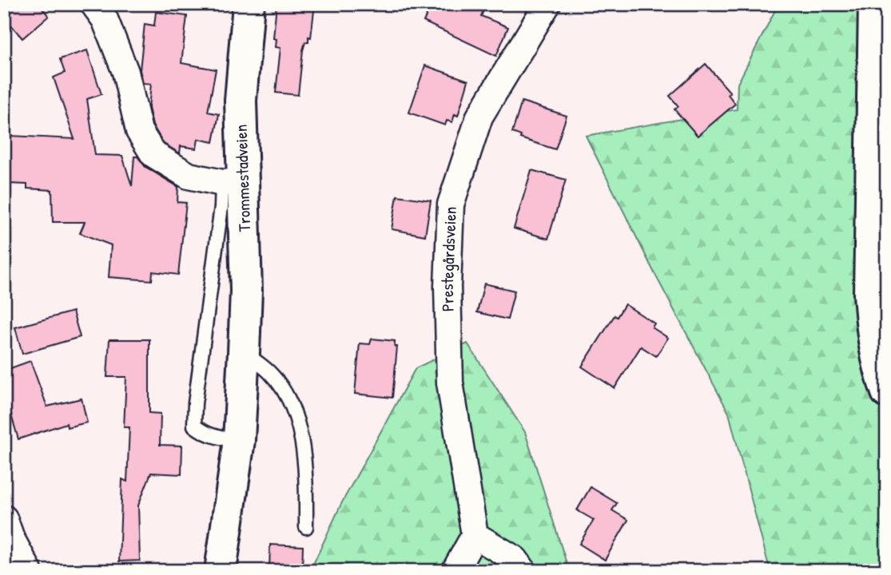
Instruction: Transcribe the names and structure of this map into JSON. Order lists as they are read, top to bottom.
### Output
{
  "streets": {
    "main road": ["Trommestadveien"],
    "street": ["Prestegårdsveien"]
  }
}
